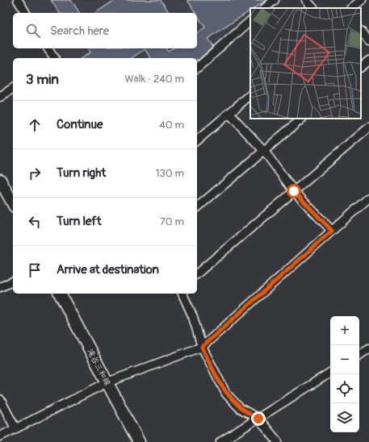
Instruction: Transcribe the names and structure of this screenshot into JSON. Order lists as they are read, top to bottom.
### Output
{
  "streets": {
    "main road": ["滝谷三和線"]
  },
  "page": {
    "search": "Search here",
    "heading": ["3 min", "Walk · 240 m"],
    "list": [
      ["Continue", "40 m"],
      ["Turn right", "130 m"],
      ["Turn left", "70 m"],
      "Arrive at destination"
    ],
    "map_buttons": ["+", "−"]
  }
}
